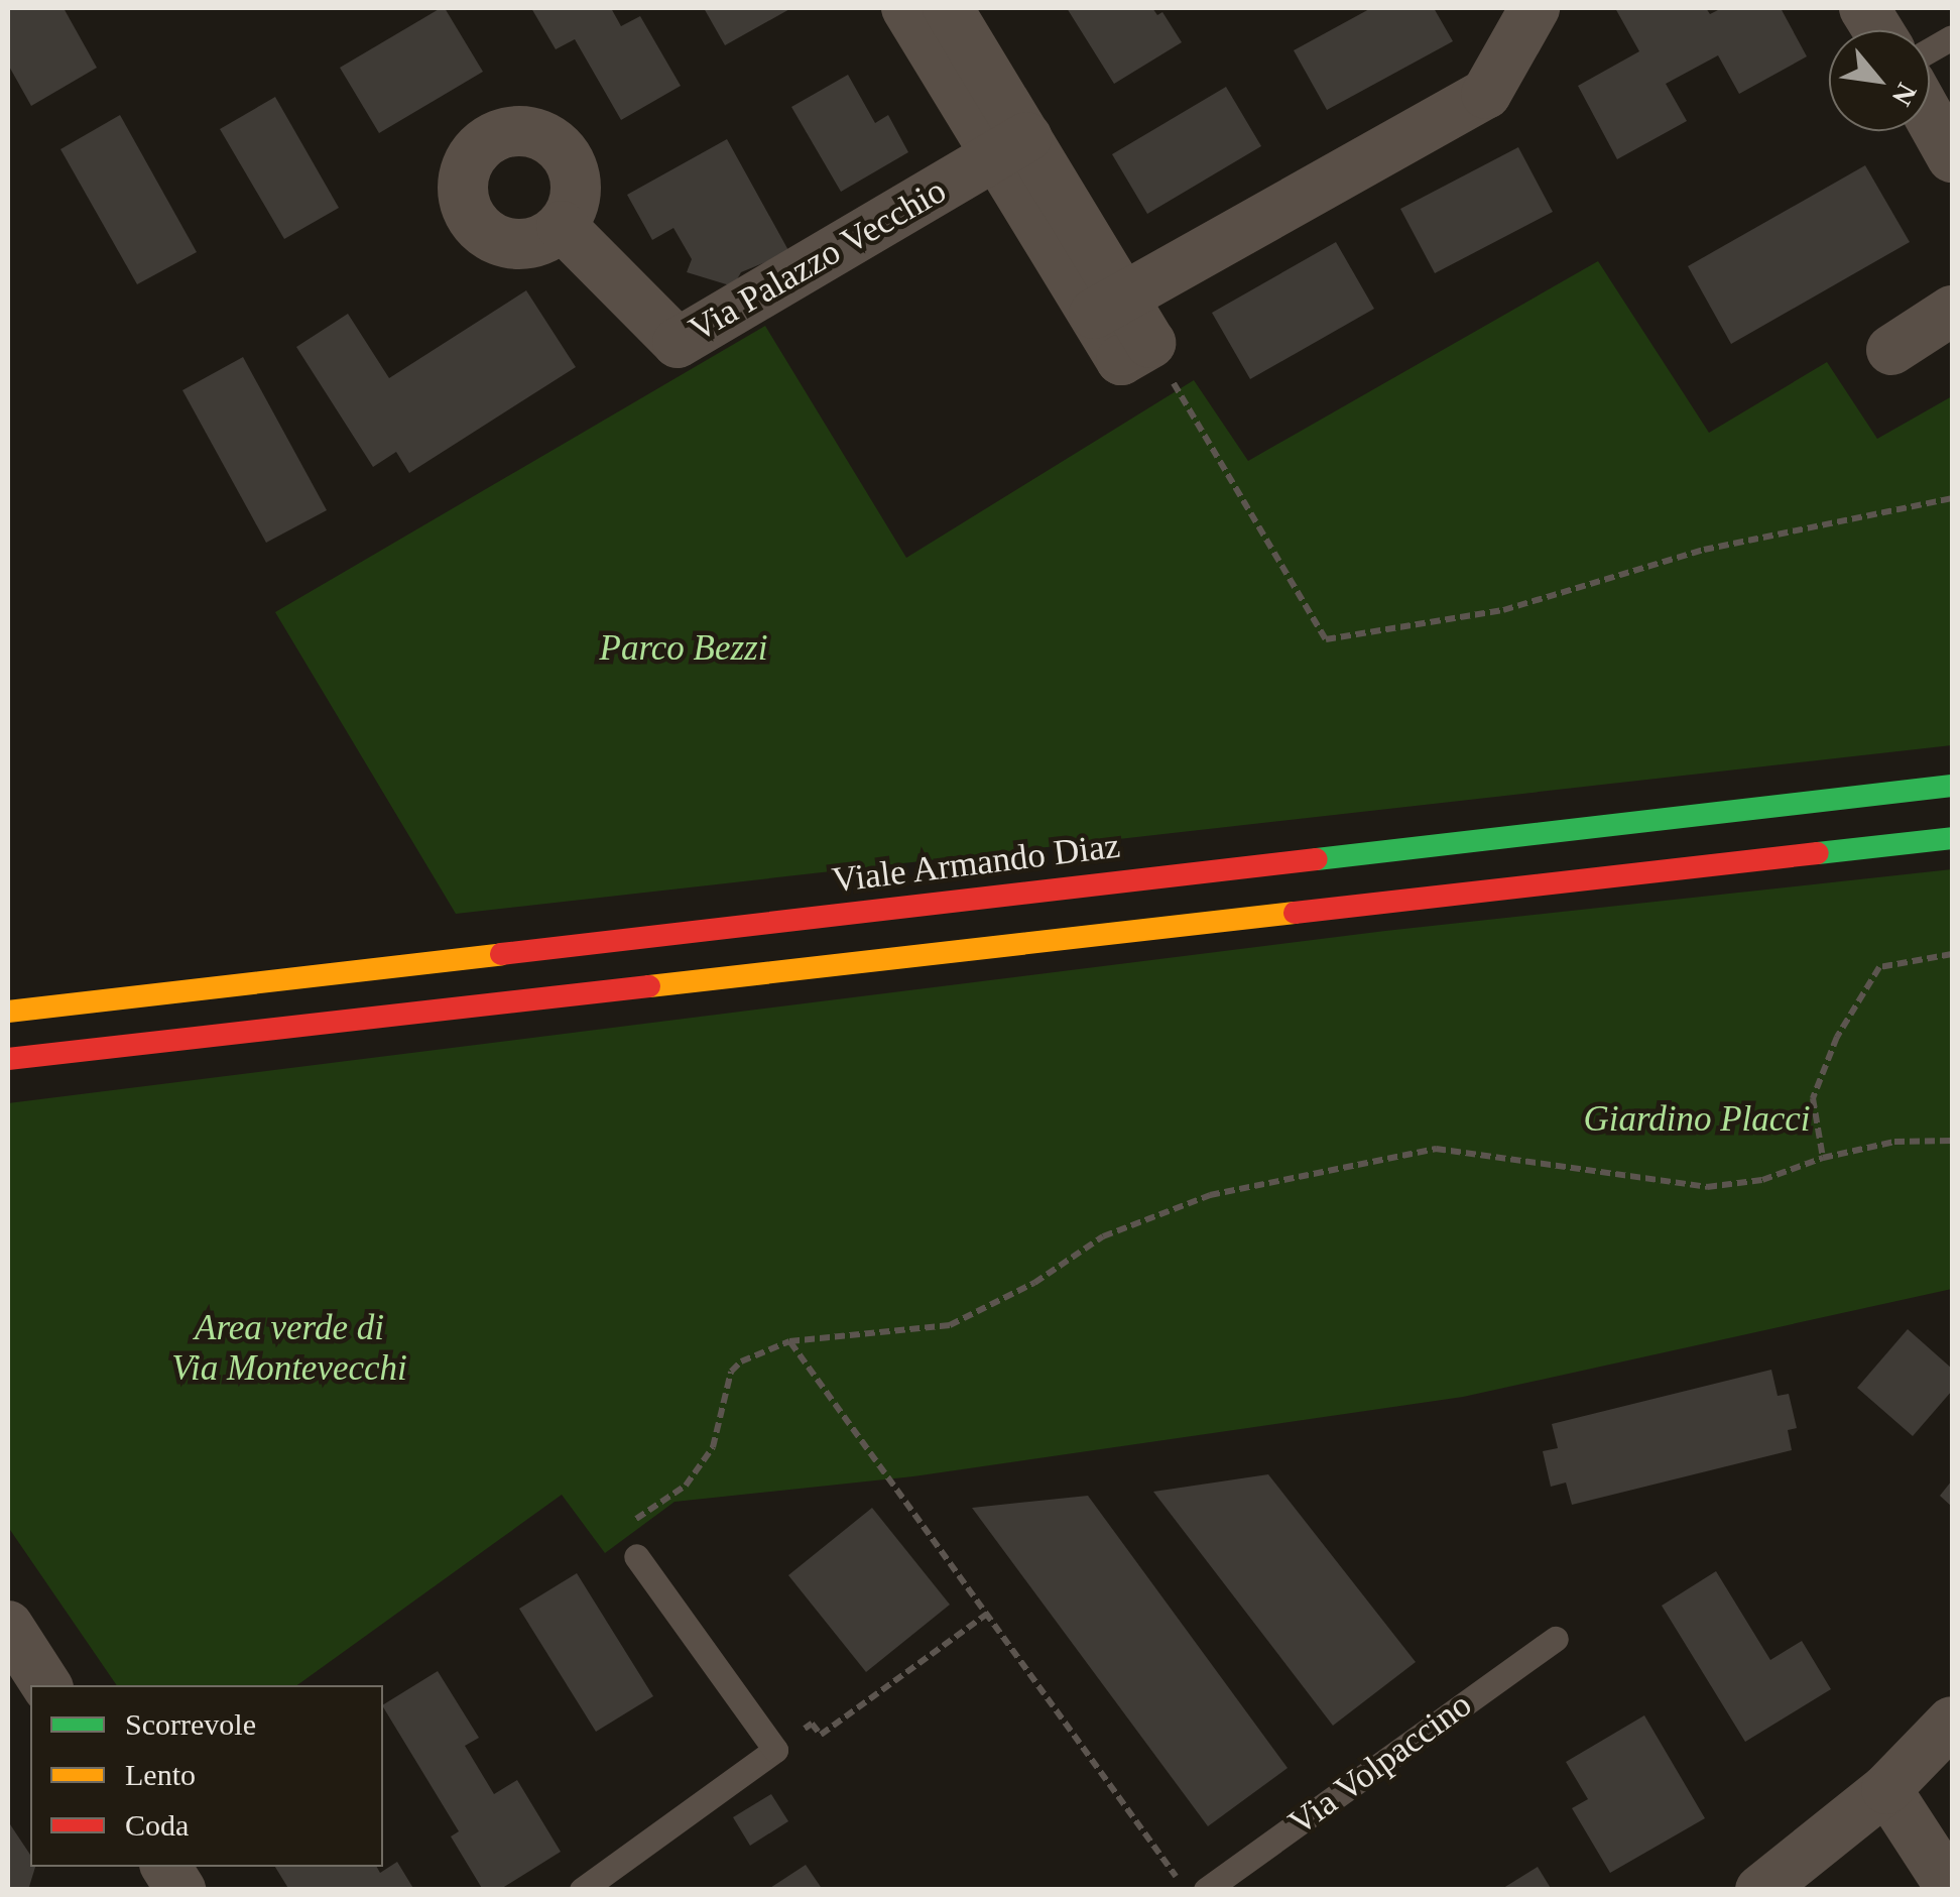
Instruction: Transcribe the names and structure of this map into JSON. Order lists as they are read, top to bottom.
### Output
{
  "streets": {
    "main road": ["Viale Armando Diaz"],
    "street": ["Via Palazzo Vecchio"],
    "lane": ["Via Volpaccino"]
  },
  "parks": ["Parco Bezzi", "Giardino Placci", "Area verde di Via Montevecchi"],
  "legend": ["Scorrevole", "Lento", "Coda"],
  "north": "bottom right"
}
